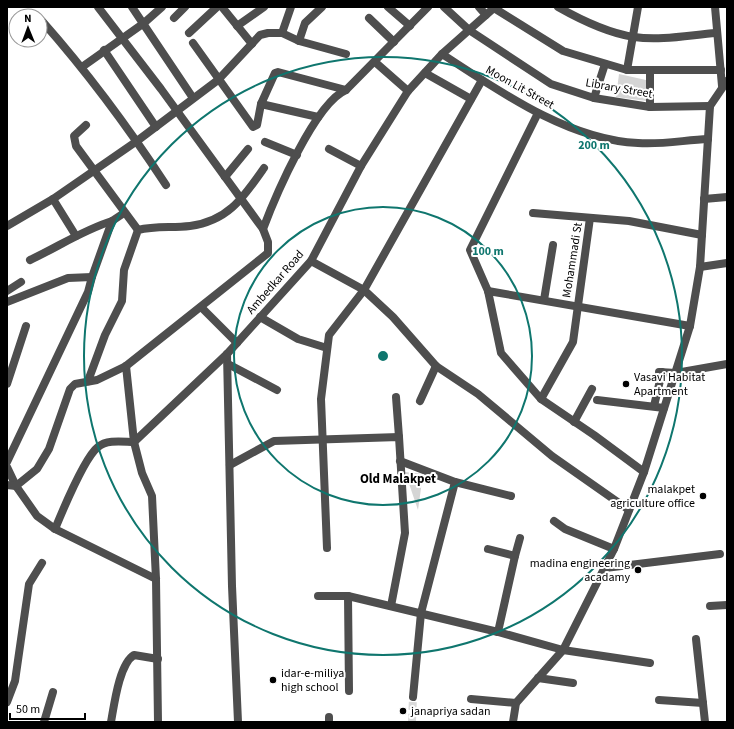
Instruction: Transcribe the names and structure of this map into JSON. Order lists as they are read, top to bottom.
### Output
{
  "streets": {
    "street": [
      "Moon Lit Street",
      "Library Street",
      "Mohammadi St",
      "Ambedkar Road"
    ]
  },
  "crossings": [
    ["Moon Lit Street", "Ambedkar Road"],
    ["Library Street", "Ambedkar Road"]
  ],
  "districts": ["Old Malakpet"],
  "places": [
    "Vasavi Habitat Apartment",
    "malakpet agriculture office",
    "madina engineering acadamy",
    "idar-e-miliya high school",
    "janapriya sadan"
  ],
  "scale_bar": "50 m",
  "north": "top",
  "rings": ["200 m", "100 m"]
}
